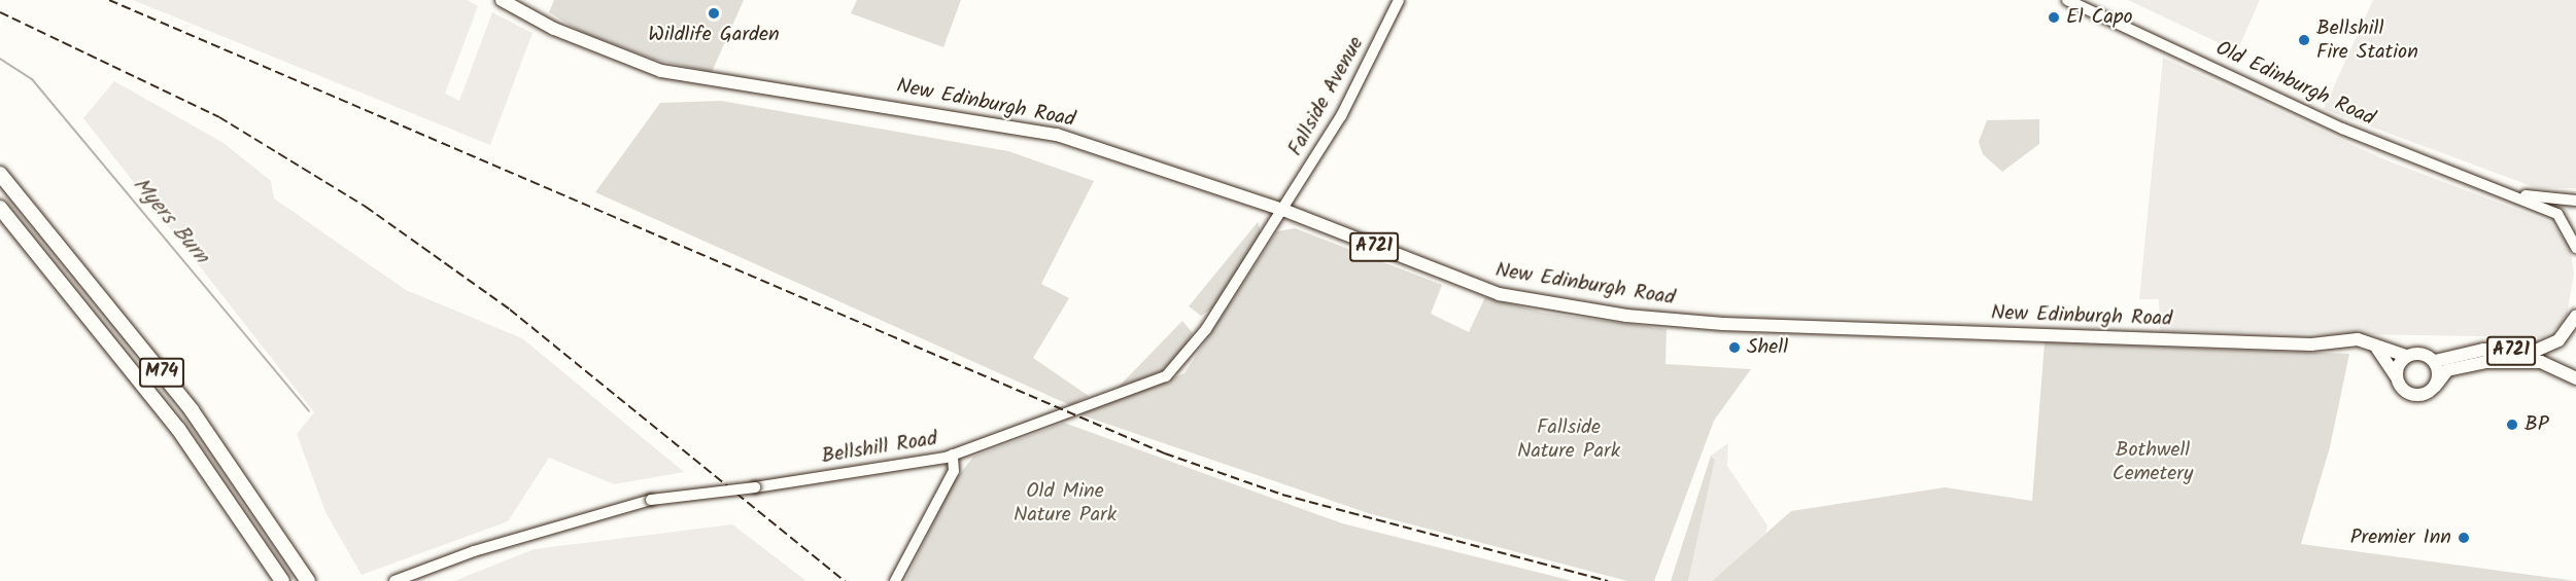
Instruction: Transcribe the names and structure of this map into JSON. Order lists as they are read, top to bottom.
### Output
{
  "streets": {
    "highway": ["M74"],
    "main road": [
      "Old Edinburgh Road",
      "Fallside Avenue",
      "New Edinburgh Road",
      "A721",
      "Bellshill Road"
    ]
  },
  "crossings": [
    ["Fallside Avenue", "New Edinburgh Road"],
    ["Fallside Avenue", "Bellshill Road"],
    ["New Edinburgh Road", "A721"],
    ["New Edinburgh Road", "Bellshill Road"]
  ],
  "water": ["Myers Burn"],
  "parks": ["Fallside Nature Park", "Bothwell Cemetery", "Old Mine Nature Park"],
  "places": [
    "Wildlife Garden",
    "El Capo",
    "Bellshill Fire Station",
    "Shell",
    "BP",
    "Premier Inn"
  ]
}
